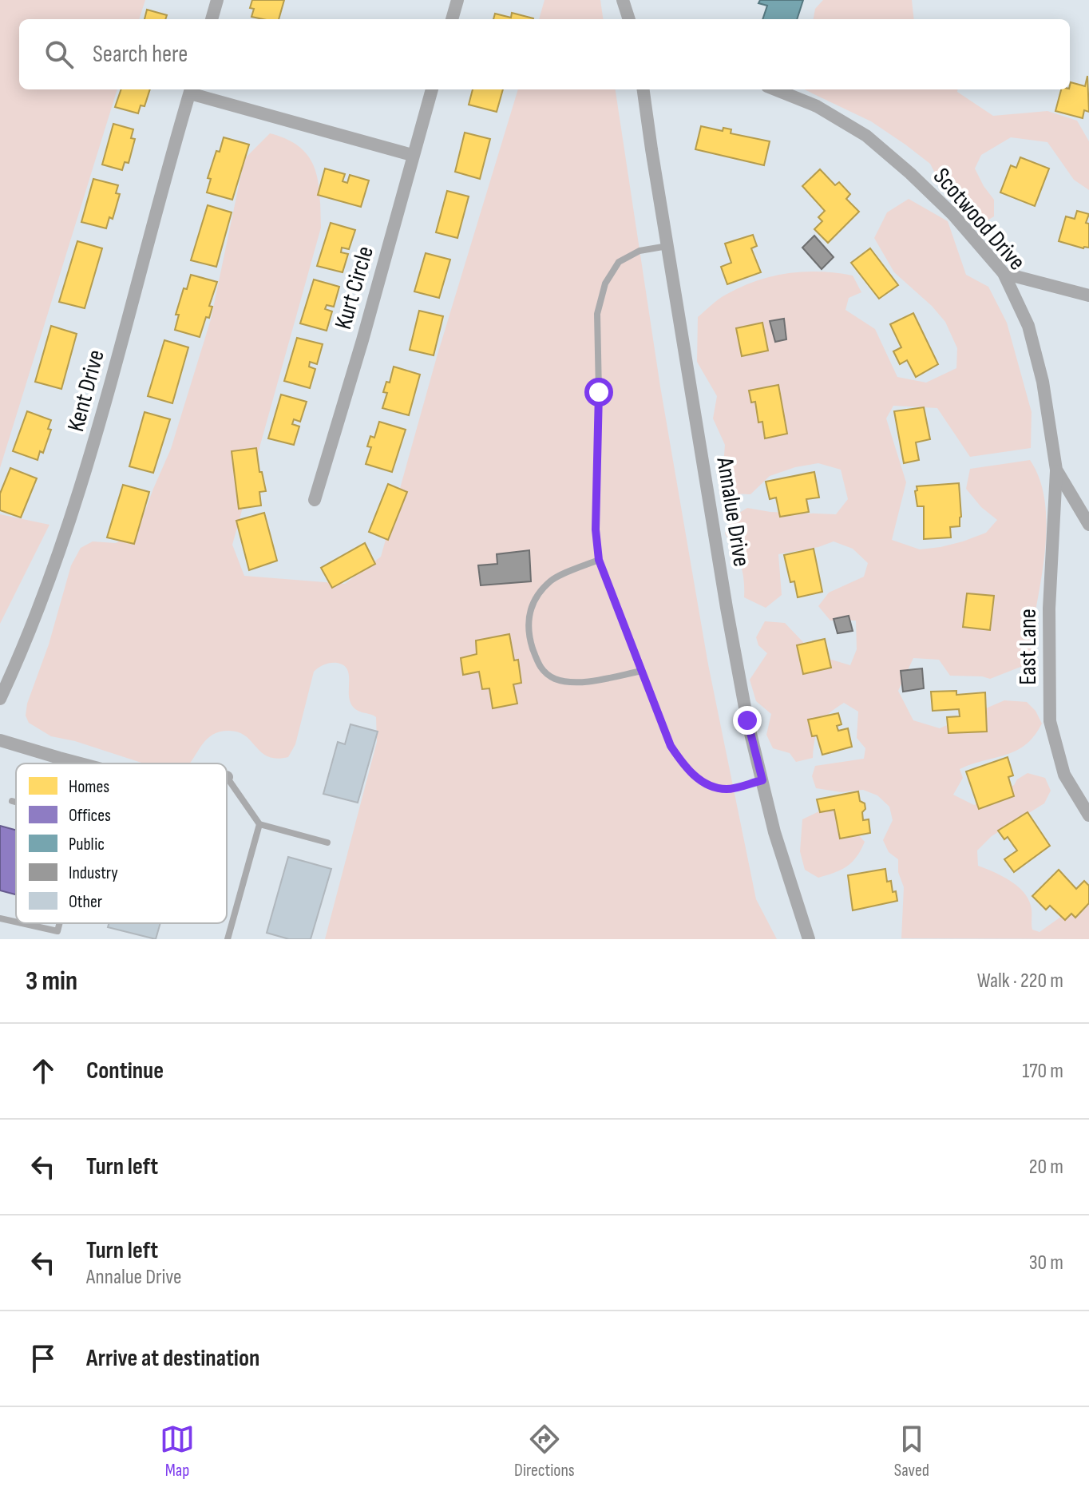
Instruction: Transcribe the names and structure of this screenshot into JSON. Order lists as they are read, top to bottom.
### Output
{
  "streets": {
    "street": [
      "Scotwood Drive",
      "Kurt Circle",
      "Kent Drive",
      "Annalue Drive",
      "East Lane"
    ]
  },
  "crossings": [
    ["Scotwood Drive", "East Lane"]
  ],
  "legend": [
    "Homes",
    "Offices",
    "Public",
    "Industry",
    "Other"
  ],
  "page": {
    "search": "Search here",
    "heading": ["3 min", "Walk · 220 m"],
    "list": [
      ["Continue", "170 m"],
      ["Turn left", "20 m"],
      ["Turn left", "Annalue Drive", "30 m"],
      "Arrive at destination"
    ],
    "nav": ["Map", "Directions", "Saved"]
  }
}
